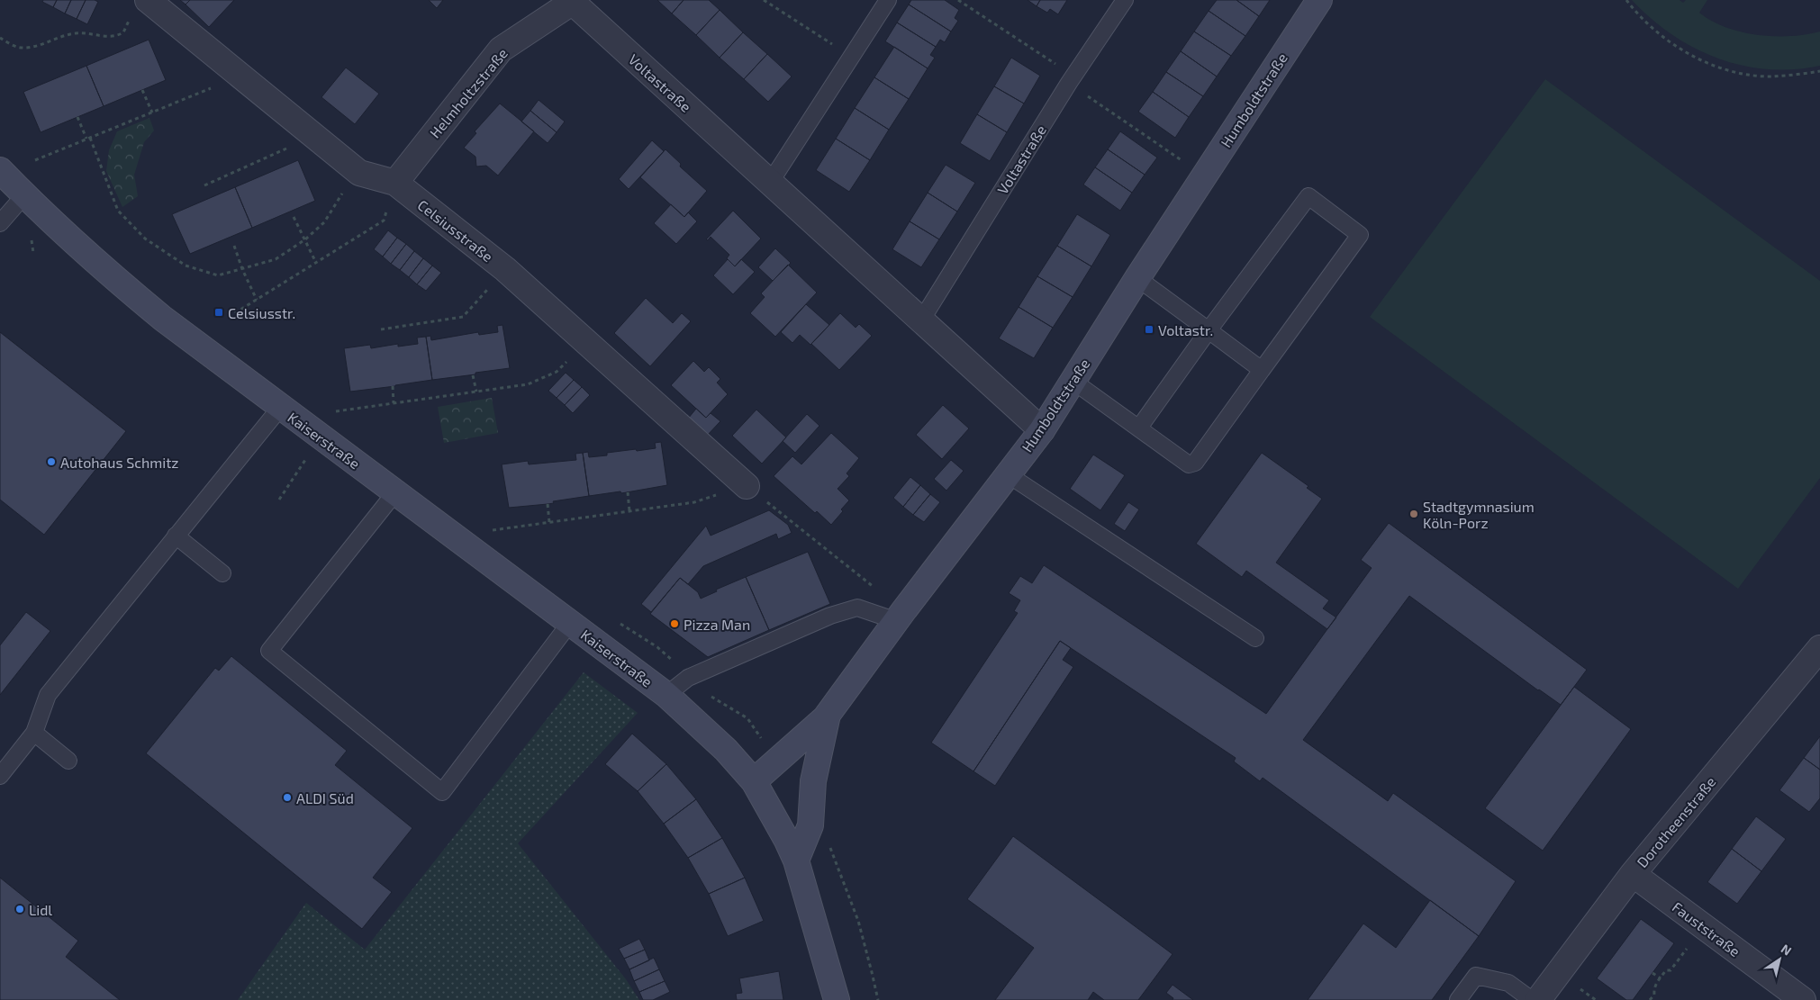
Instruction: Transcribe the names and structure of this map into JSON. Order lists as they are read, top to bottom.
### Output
{
  "streets": {
    "main road": ["Humboldtstraße", "Kaiserstraße"],
    "street": [
      "Voltastraße",
      "Helmholtzstraße",
      "Celsiusstraße",
      "Dorotheenstraße",
      "Fauststraße"
    ]
  },
  "crossings": [
    ["Voltastraße", "Helmholtzstraße"],
    ["Voltastraße", "Humboldtstraße"],
    ["Helmholtzstraße", "Celsiusstraße"],
    ["Humboldtstraße", "Kaiserstraße"],
    ["Dorotheenstraße", "Fauststraße"]
  ],
  "places": {
    "transit": ["Celsiusstr.", "Voltastr."],
    "other": [
      "Autohaus Schmitz",
      "Stadtgymnasium Köln-Porz",
      "Pizza Man",
      "ALDI Süd",
      "Lidl"
    ]
  },
  "north": "top right"
}
